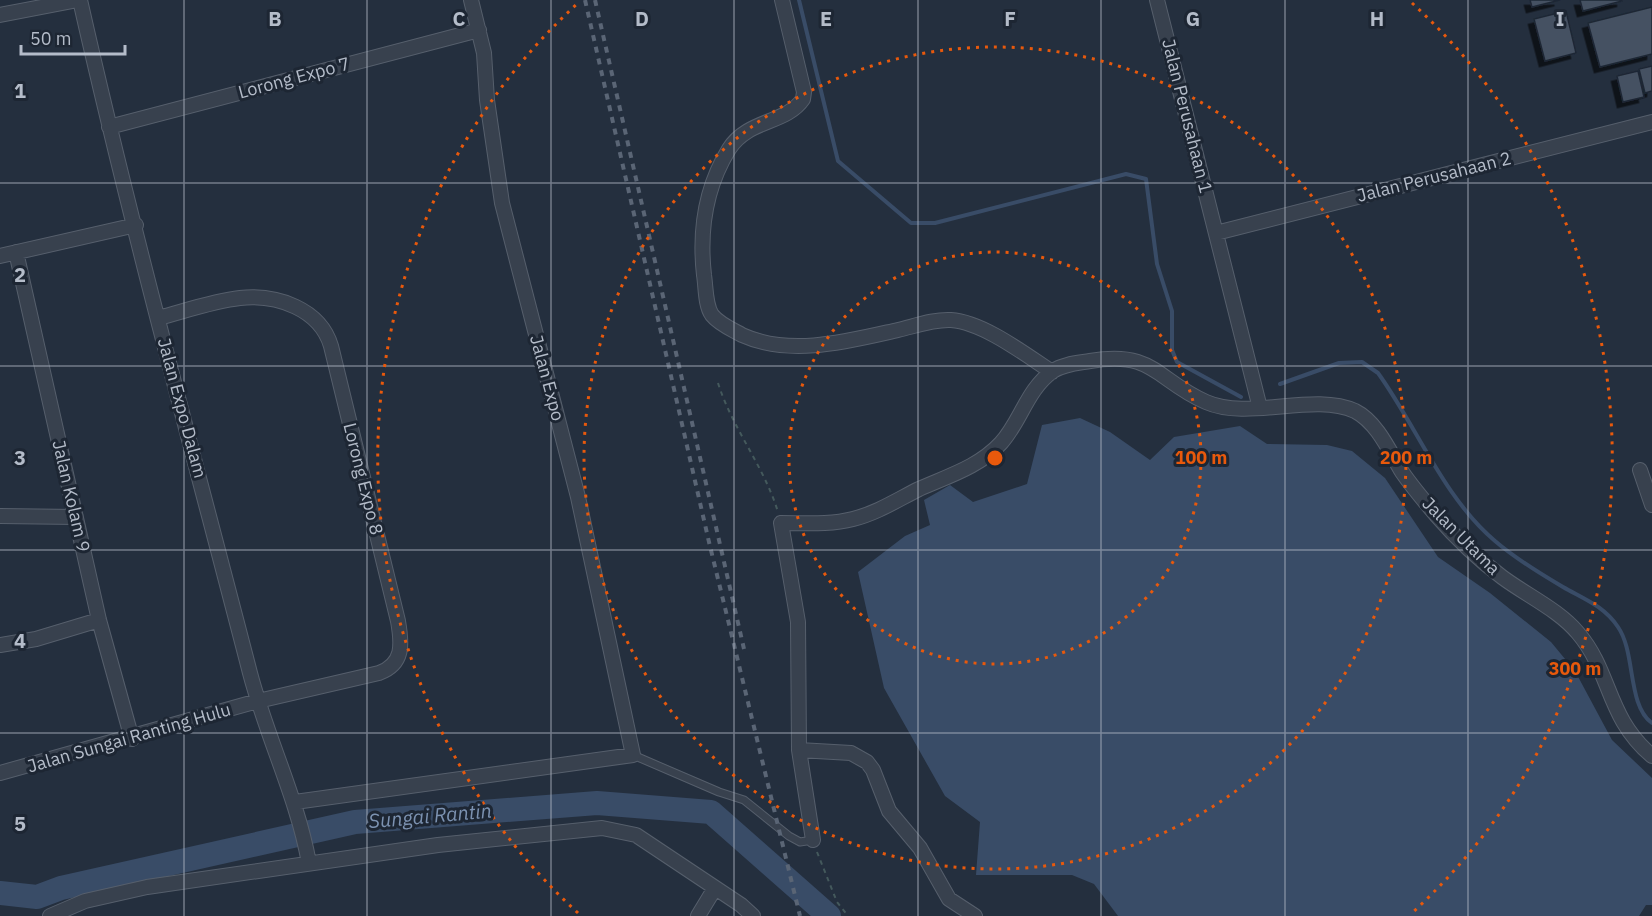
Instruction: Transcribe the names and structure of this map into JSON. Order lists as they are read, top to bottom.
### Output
{
  "streets": {
    "street": [
      "Lorong Expo 7",
      "Jalan Perusahaan 1",
      "Jalan Perusahaan 2",
      "Jalan Expo",
      "Jalan Expo Dalam",
      "Lorong Expo 8",
      "Jalan Kolam 9",
      "Jalan Utama",
      "Jalan Sungai Ranting Hulu"
    ]
  },
  "crossings": [
    ["Lorong Expo 7", "Jalan Expo"],
    ["Lorong Expo 7", "Jalan Expo Dalam"],
    ["Jalan Perusahaan 1", "Jalan Perusahaan 2"],
    ["Jalan Perusahaan 1", "Jalan Utama"],
    ["Jalan Expo Dalam", "Lorong Expo 8"],
    ["Jalan Expo Dalam", "Jalan Sungai Ranting Hulu"],
    ["Lorong Expo 8", "Jalan Sungai Ranting Hulu"],
    ["Jalan Kolam 9", "Jalan Sungai Ranting Hulu"]
  ],
  "water": ["Sungai Rantin"],
  "scale_bar": "50 m",
  "grid": {
    "columns": [
      "B",
      "C",
      "D",
      "E",
      "F",
      "G",
      "H",
      "I"
    ],
    "rows": [
      "1",
      "2",
      "3",
      "4",
      "5"
    ]
  },
  "rings": ["100 m", "200 m", "300 m"]
}
